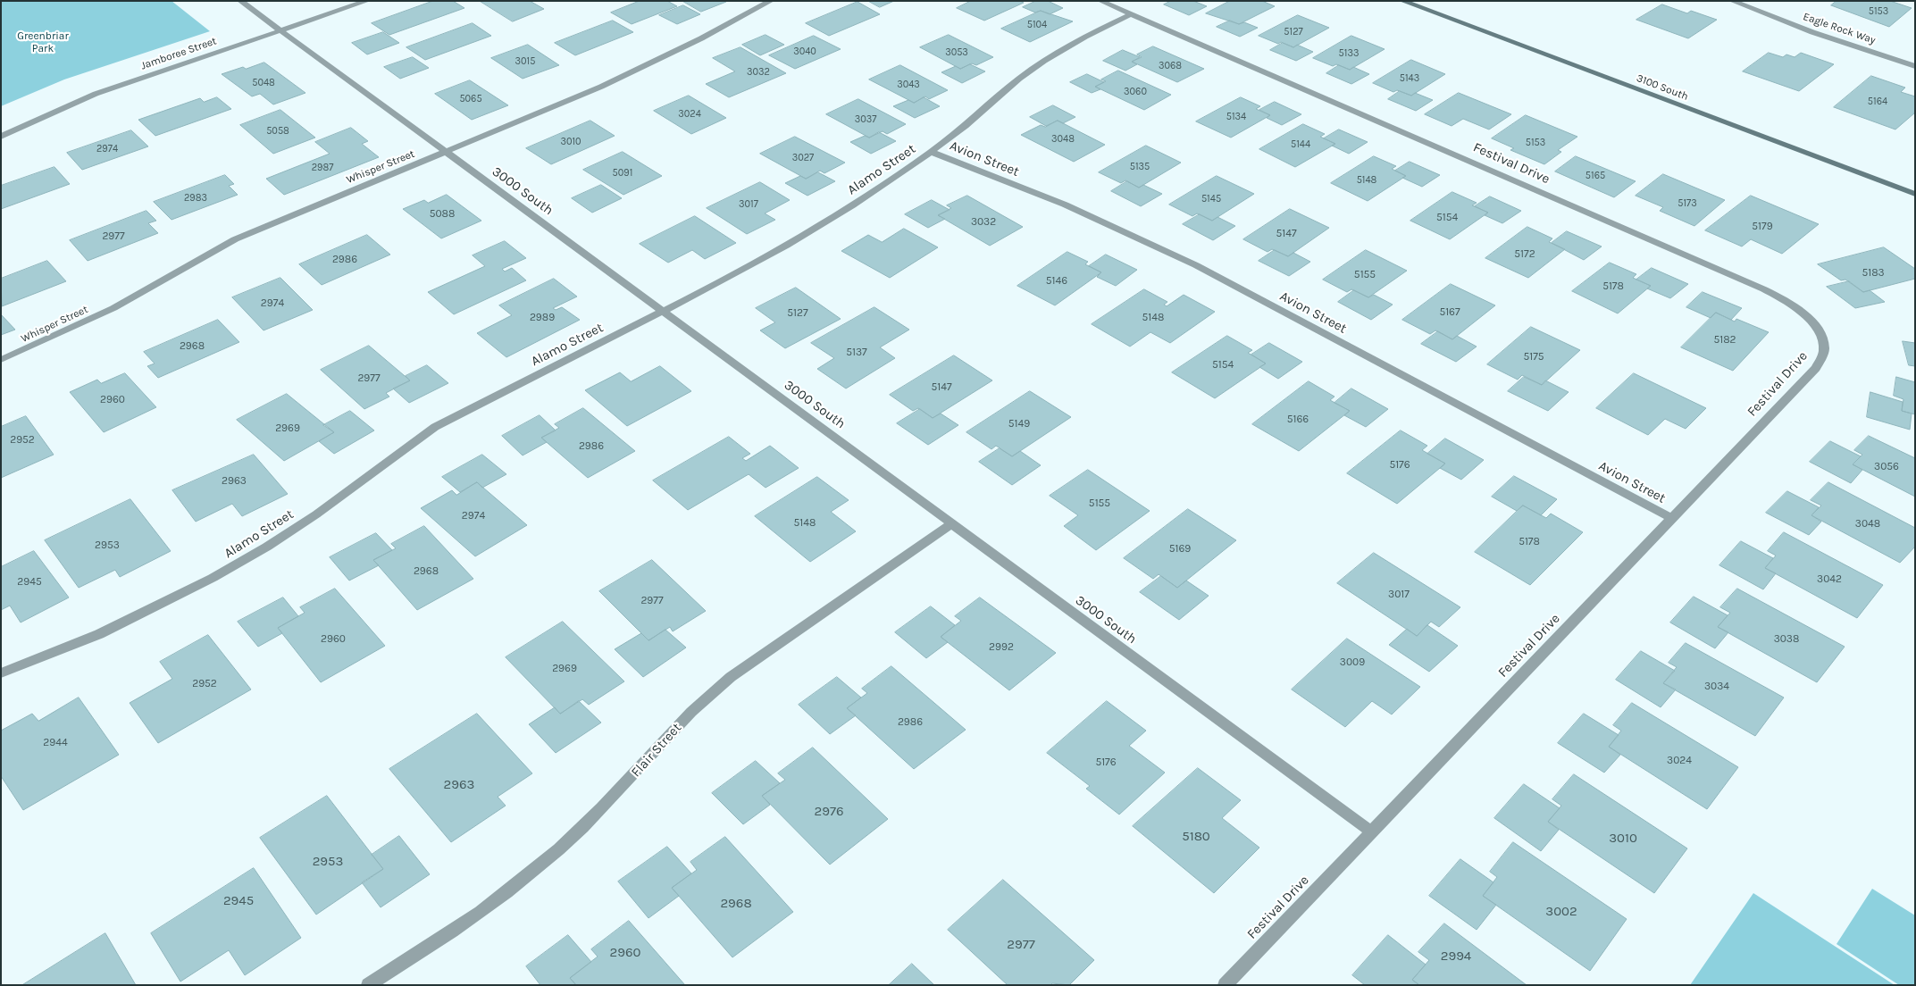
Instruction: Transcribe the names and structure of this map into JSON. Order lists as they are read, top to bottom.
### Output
{
  "streets": {
    "main road": ["3100 South"],
    "street": [
      "Eagle Rock Way",
      "Jamboree Street",
      "Avion Street",
      "Festival Drive",
      "Whisper Street",
      "Alamo Street",
      "3000 South",
      "Flair Street"
    ]
  },
  "crossings": [
    ["Jamboree Street", "3000 South"],
    ["Avion Street", "Festival Drive"],
    ["Avion Street", "Alamo Street"],
    ["Festival Drive", "Alamo Street"],
    ["Festival Drive", "3000 South"],
    ["Whisper Street", "3000 South"],
    ["Alamo Street", "3000 South"],
    ["3000 South", "Flair Street"]
  ],
  "parks": ["Greenbriar Park"],
  "house_numbers": [
    "5153",
    "5104",
    "5127",
    "3040",
    "3053",
    "5133",
    "3015",
    "3068",
    "3032",
    "5143",
    "5048",
    "3043",
    "3060",
    "5065",
    "5164",
    "3024",
    "5134",
    "3037",
    "5058",
    "3048",
    "3010",
    "5153",
    "5144",
    "2974",
    "3027",
    "5135",
    "2987",
    "5091",
    "5165",
    "5148",
    "2983",
    "5145",
    "5173",
    "3017",
    "5088",
    "5154",
    "3032",
    "5179",
    "5147",
    "2977",
    "5172",
    "2986",
    "5183",
    "5155",
    "5146",
    "5178",
    "2974",
    "5167",
    "5127",
    "2989",
    "5148",
    "5182",
    "2968",
    "5137",
    "5175",
    "5154",
    "2977",
    "5147",
    "2960",
    "5166",
    "5149",
    "2969",
    "2952",
    "2986",
    "5176",
    "3056",
    "2963",
    "5155",
    "2974",
    "5148",
    "3048",
    "5178",
    "2953",
    "5169",
    "2968",
    "3042",
    "2945",
    "3017",
    "2977",
    "2960",
    "3038",
    "2992",
    "3009",
    "2969",
    "2952",
    "3034",
    "2986",
    "2944",
    "3024",
    "5176",
    "2963",
    "2976",
    "5180",
    "3010",
    "2953",
    "2945",
    "2968",
    "3002",
    "2977",
    "2960",
    "2994"
  ]
}
